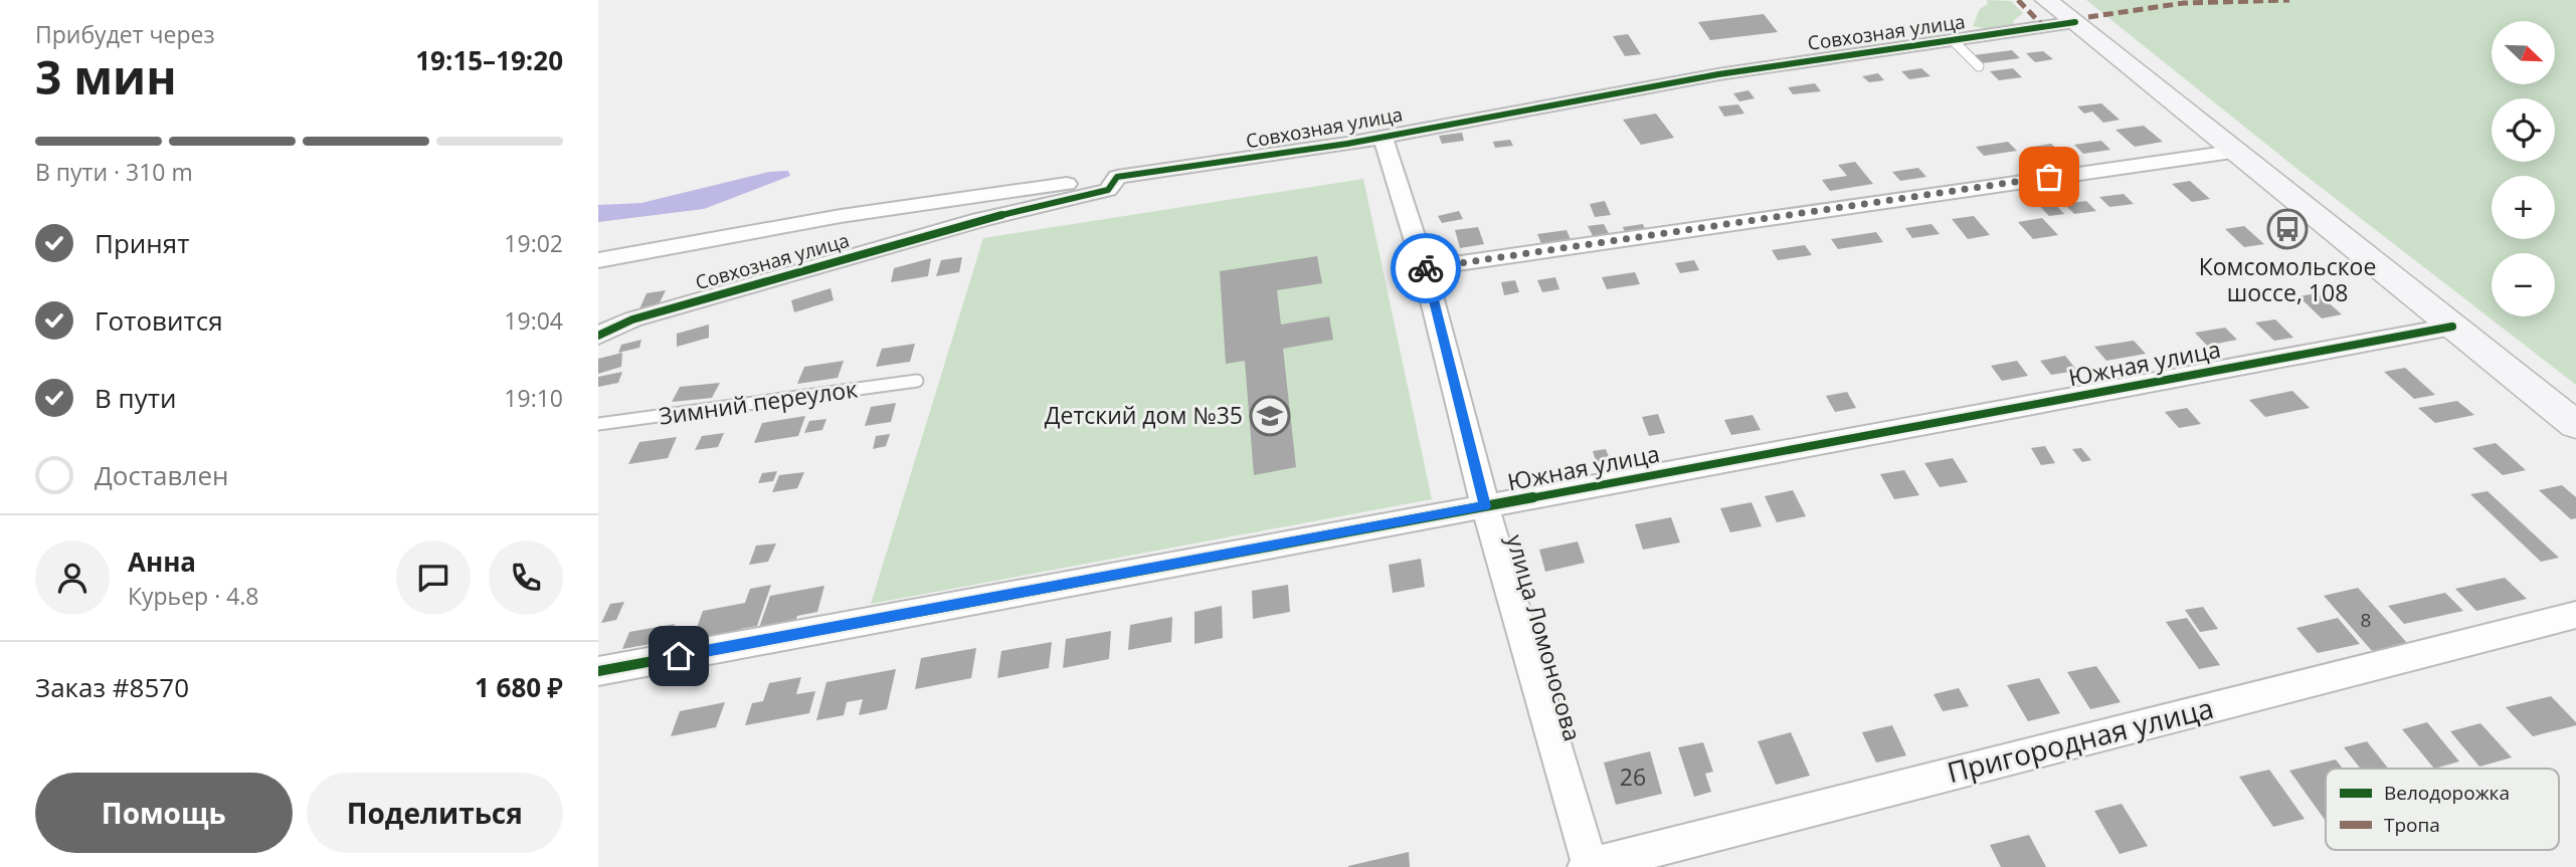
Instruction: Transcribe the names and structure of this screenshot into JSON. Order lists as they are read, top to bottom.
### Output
{
  "streets": {
    "street": [
      "Совхозная улица",
      "Южная улица",
      "улица Ломоносова",
      "Пригородная улица"
    ],
    "lane": ["Зимний переулок"]
  },
  "crossings": [
    ["Совхозная улица", "улица Ломоносова"],
    ["Южная улица", "улица Ломоносова"],
    ["улица Ломоносова", "Пригородная улица"]
  ],
  "places": {
    "bus stop": ["Комсомольское шоссе, 108"],
    "school or university": ["Детский дом №35"]
  },
  "house_numbers": ["8", "26"],
  "legend": ["Велодорожка", "Тропа"],
  "north": "bottom right",
  "page": {
    "heading": ["3 мин", "Прибудет через", "19:15–19:20"],
    "panel": [
      "Анна",
      "Курьер · 4.8",
      "Заказ #8570",
      "1 680 ₽"
    ],
    "map_buttons": ["+", "−"],
    "bar": "В пути · 310 m",
    "list": [
      ["Принят", "19:02"],
      ["Готовится", "19:04"],
      ["В пути", "19:10"],
      "Доставлен"
    ],
    "buttons": ["Помощь", "Поделиться"]
  }
}
